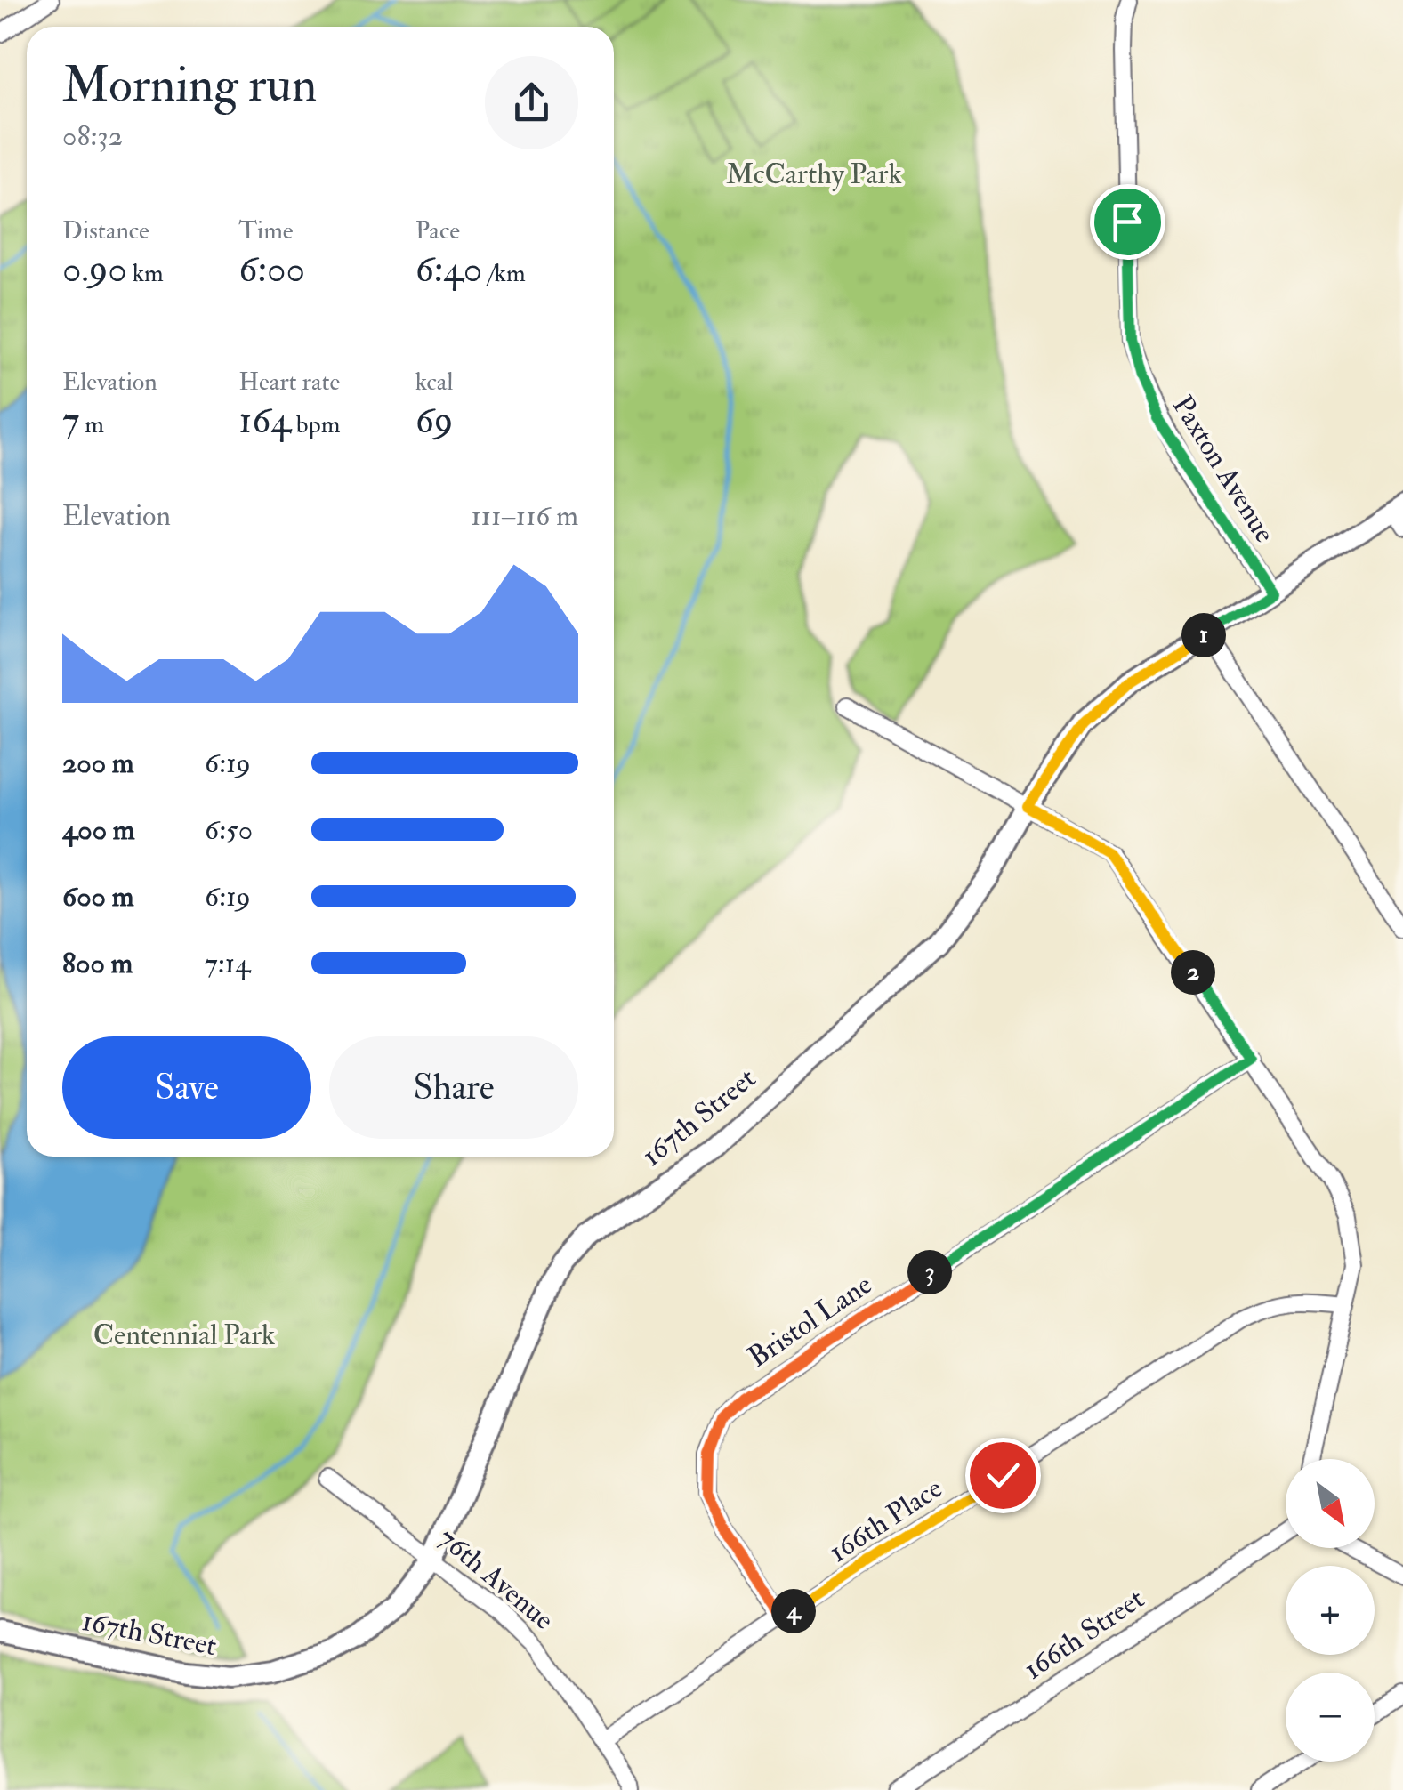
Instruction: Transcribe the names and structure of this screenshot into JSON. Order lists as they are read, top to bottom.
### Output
{
  "streets": {
    "street": [
      "Paxton Avenue",
      "167th Street",
      "Bristol Lane",
      "166th Place",
      "76th Avenue",
      "166th Street"
    ]
  },
  "crossings": [
    ["Paxton Avenue", "167th Street"],
    ["167th Street", "76th Avenue"],
    ["Bristol Lane", "166th Place"],
    ["166th Place", "76th Avenue"]
  ],
  "parks": ["McCarthy Park", "Centennial Park"],
  "north": "bottom right",
  "page": {
    "heading": ["Morning run", "08:32"],
    "stats": [
      ["Distance", "0.90 km"],
      ["Time", "6:00"],
      ["Pace", "6:40 /km"],
      ["Elevation", "7 m"],
      ["Heart rate", "164 bpm"],
      ["kcal", "69"]
    ],
    "chart": ["Elevation", "111–116 m"],
    "pins": [
      "1",
      "2",
      "3",
      "4"
    ],
    "list": [
      {
        "name": "200 m",
        "note": "6:19"
      },
      {
        "name": "400 m",
        "note": "6:50"
      },
      {
        "name": "600 m",
        "note": "6:19"
      },
      {
        "name": "800 m",
        "note": "7:14"
      }
    ],
    "buttons": ["Save", "Share"],
    "map_buttons": ["+", "−"]
  }
}
